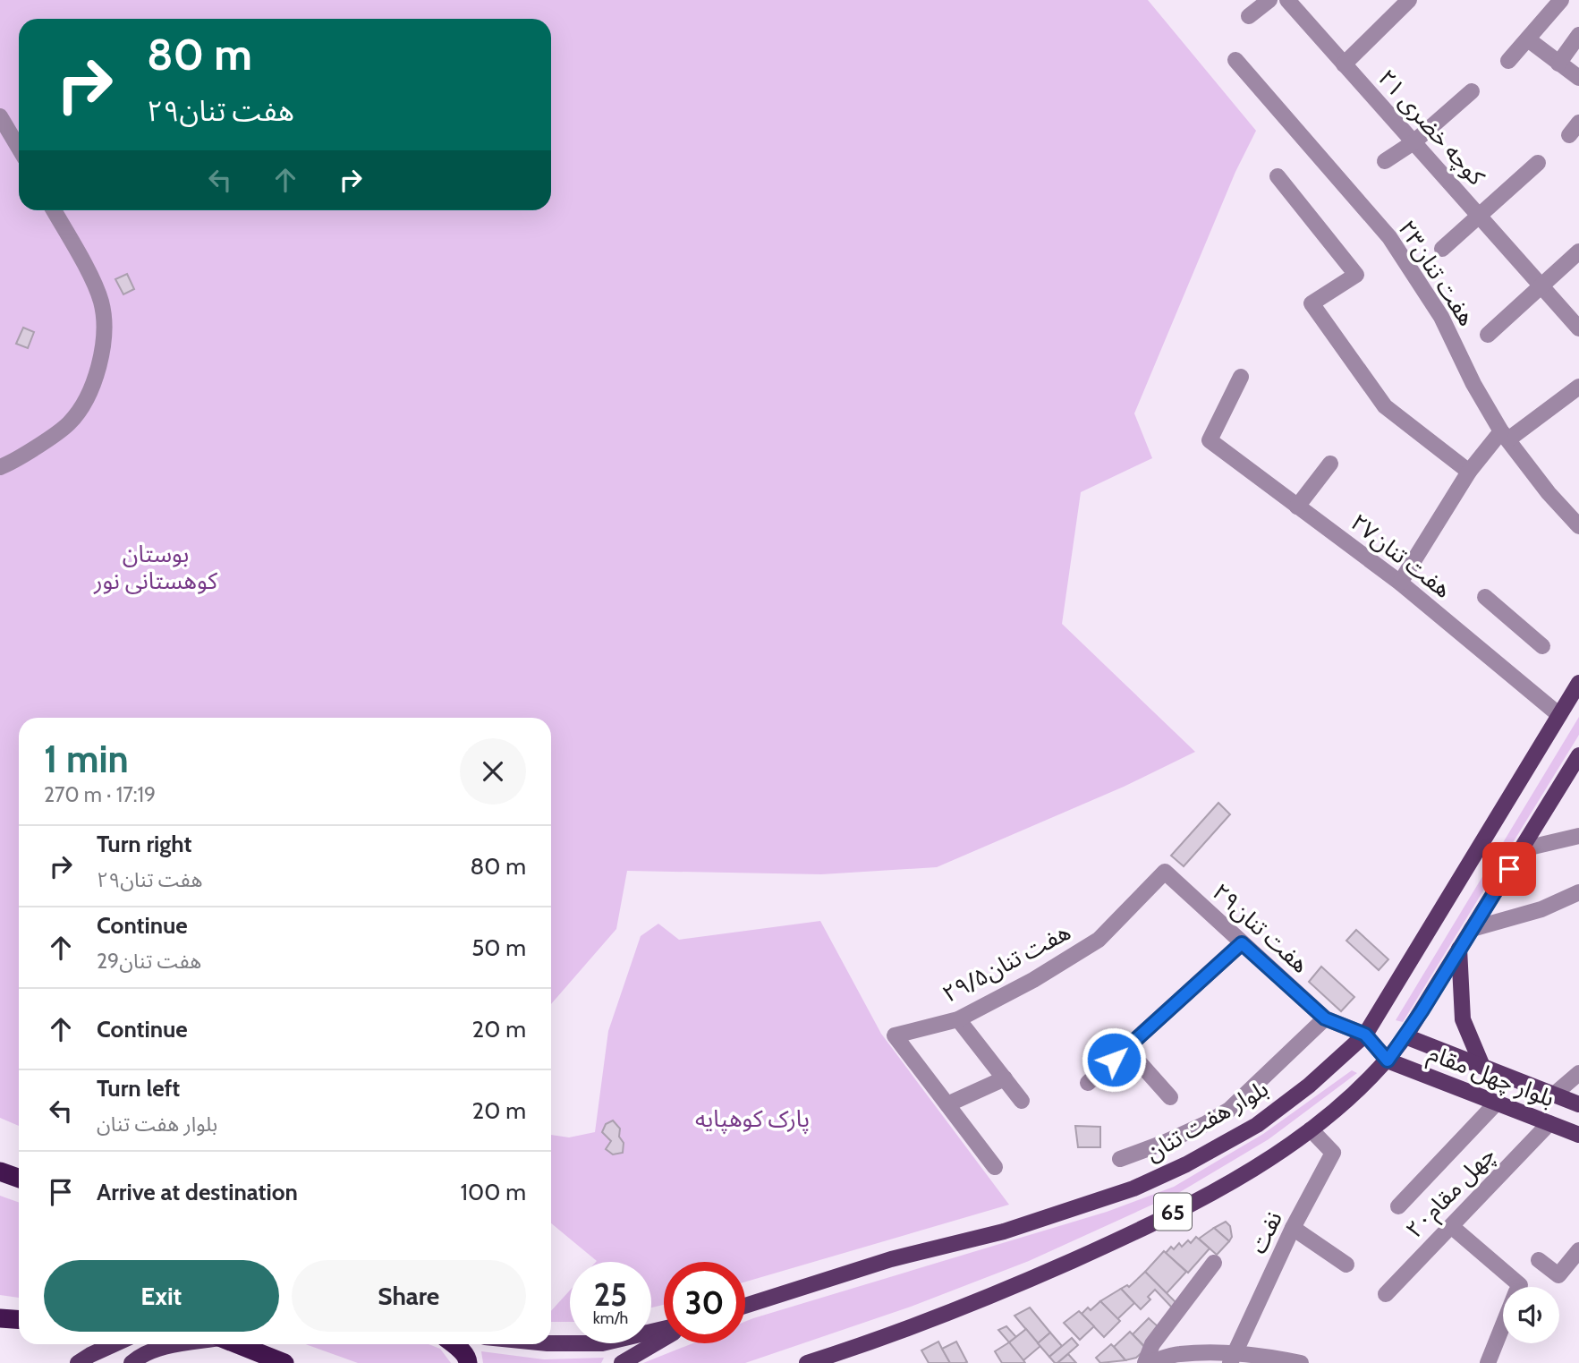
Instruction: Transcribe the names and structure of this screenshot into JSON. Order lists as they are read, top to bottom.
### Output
{
  "streets": {
    "main road": ["بلوار چهل مقام", "بلوار هفت تنان", "65"],
    "street": [
      "کوچه خضری ۲۱",
      "هفت تنان۲۳",
      "هفت تنان۲۷",
      "هفت تنان۲۹",
      "۲۹/۵هفت تنان",
      "چهل مقام۲۰",
      "نفت"
    ]
  },
  "crossings": [
    ["هفت تنان۲۷", "بلوار هفت تنان"],
    ["هفت تنان۲۹", "۲۹/۵هفت تنان"],
    ["بلوار چهل مقام", "چهل مقام۲۰"],
    ["بلوار چهل مقام", "65"],
    ["65", "نفت"]
  ],
  "parks": ["بوستان کوهستانی نور", "پارک کوهپایه"],
  "page": {
    "turn": ["80 m", "هفت تنان۲۹"],
    "heading": ["1 min", "270 m · 17:19"],
    "list": [
      {
        "name": "Turn right",
        "note": "هفت تنان۲۹",
        "value": "80 m"
      },
      {
        "name": "Continue",
        "note": "29هفت تنان",
        "value": "50 m"
      },
      {
        "name": "Continue",
        "value": "20 m"
      },
      {
        "name": "Turn left",
        "note": "بلوار هفت تنان",
        "value": "20 m"
      },
      {
        "name": "Arrive at destination",
        "value": "100 m"
      }
    ],
    "buttons": ["Exit", "Share"],
    "speed": "25 km/h",
    "limit": "30"
  }
}
